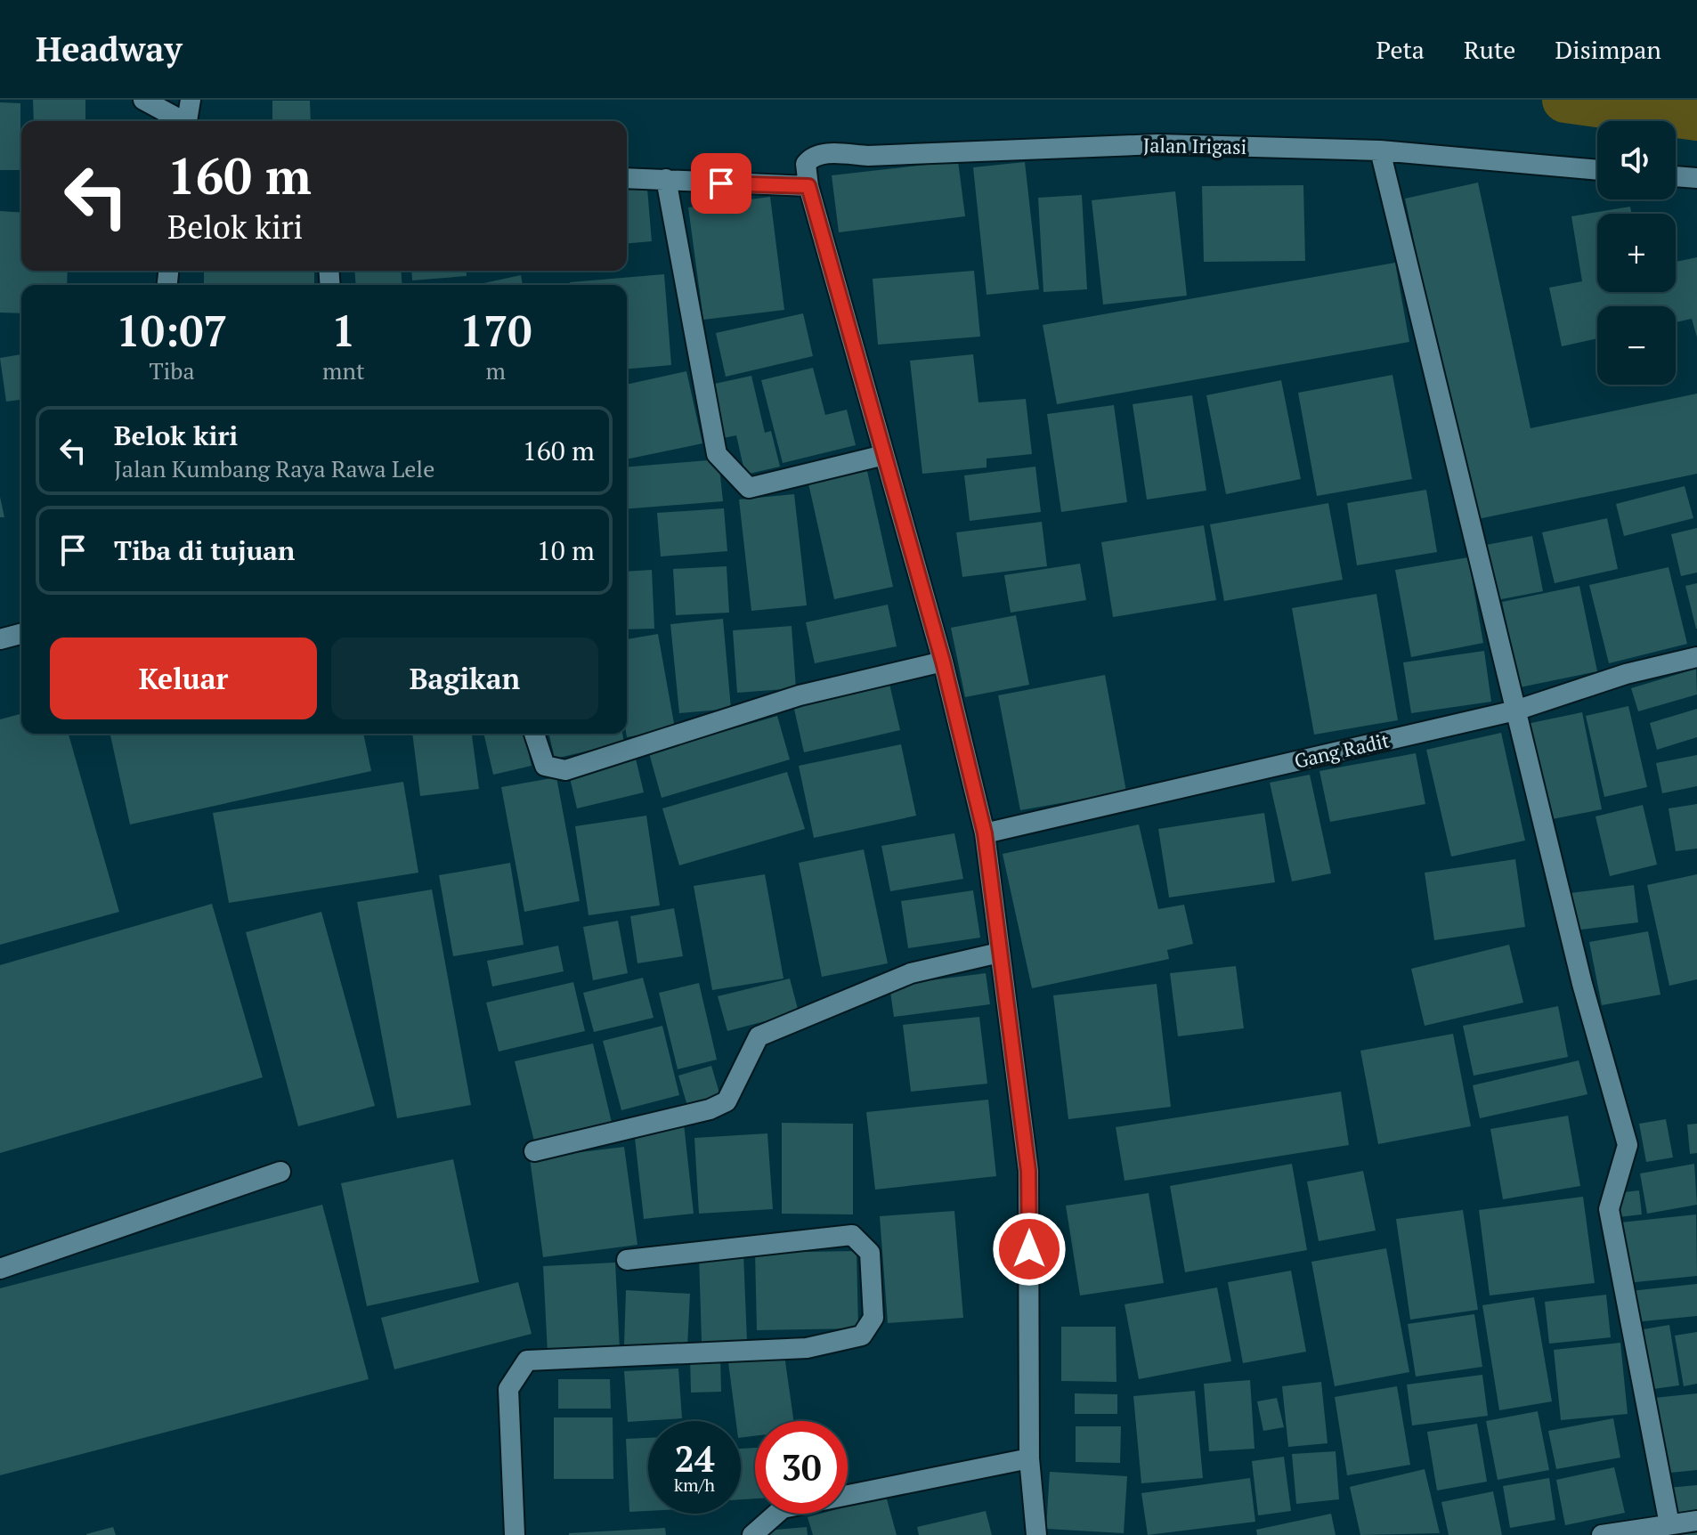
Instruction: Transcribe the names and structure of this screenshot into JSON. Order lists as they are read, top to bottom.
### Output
{
  "streets": {
    "street": ["Jalan Irigasi", "Gang Radit"]
  },
  "page": {
    "header": "Headway",
    "nav": ["Peta", "Rute", "Disimpan"],
    "map_buttons": ["+", "−"],
    "turn": ["160 m", "Belok kiri"],
    "eta": [
      "10:07",
      "Tiba",
      "1",
      "mnt",
      "170",
      "m"
    ],
    "list": [
      {
        "name": "Belok kiri",
        "note": "Jalan Kumbang Raya Rawa Lele",
        "value": "160 m"
      },
      {
        "name": "Tiba di tujuan",
        "value": "10 m"
      }
    ],
    "buttons": ["Keluar", "Bagikan"],
    "speed": "24 km/h",
    "limit": "30"
  }
}
